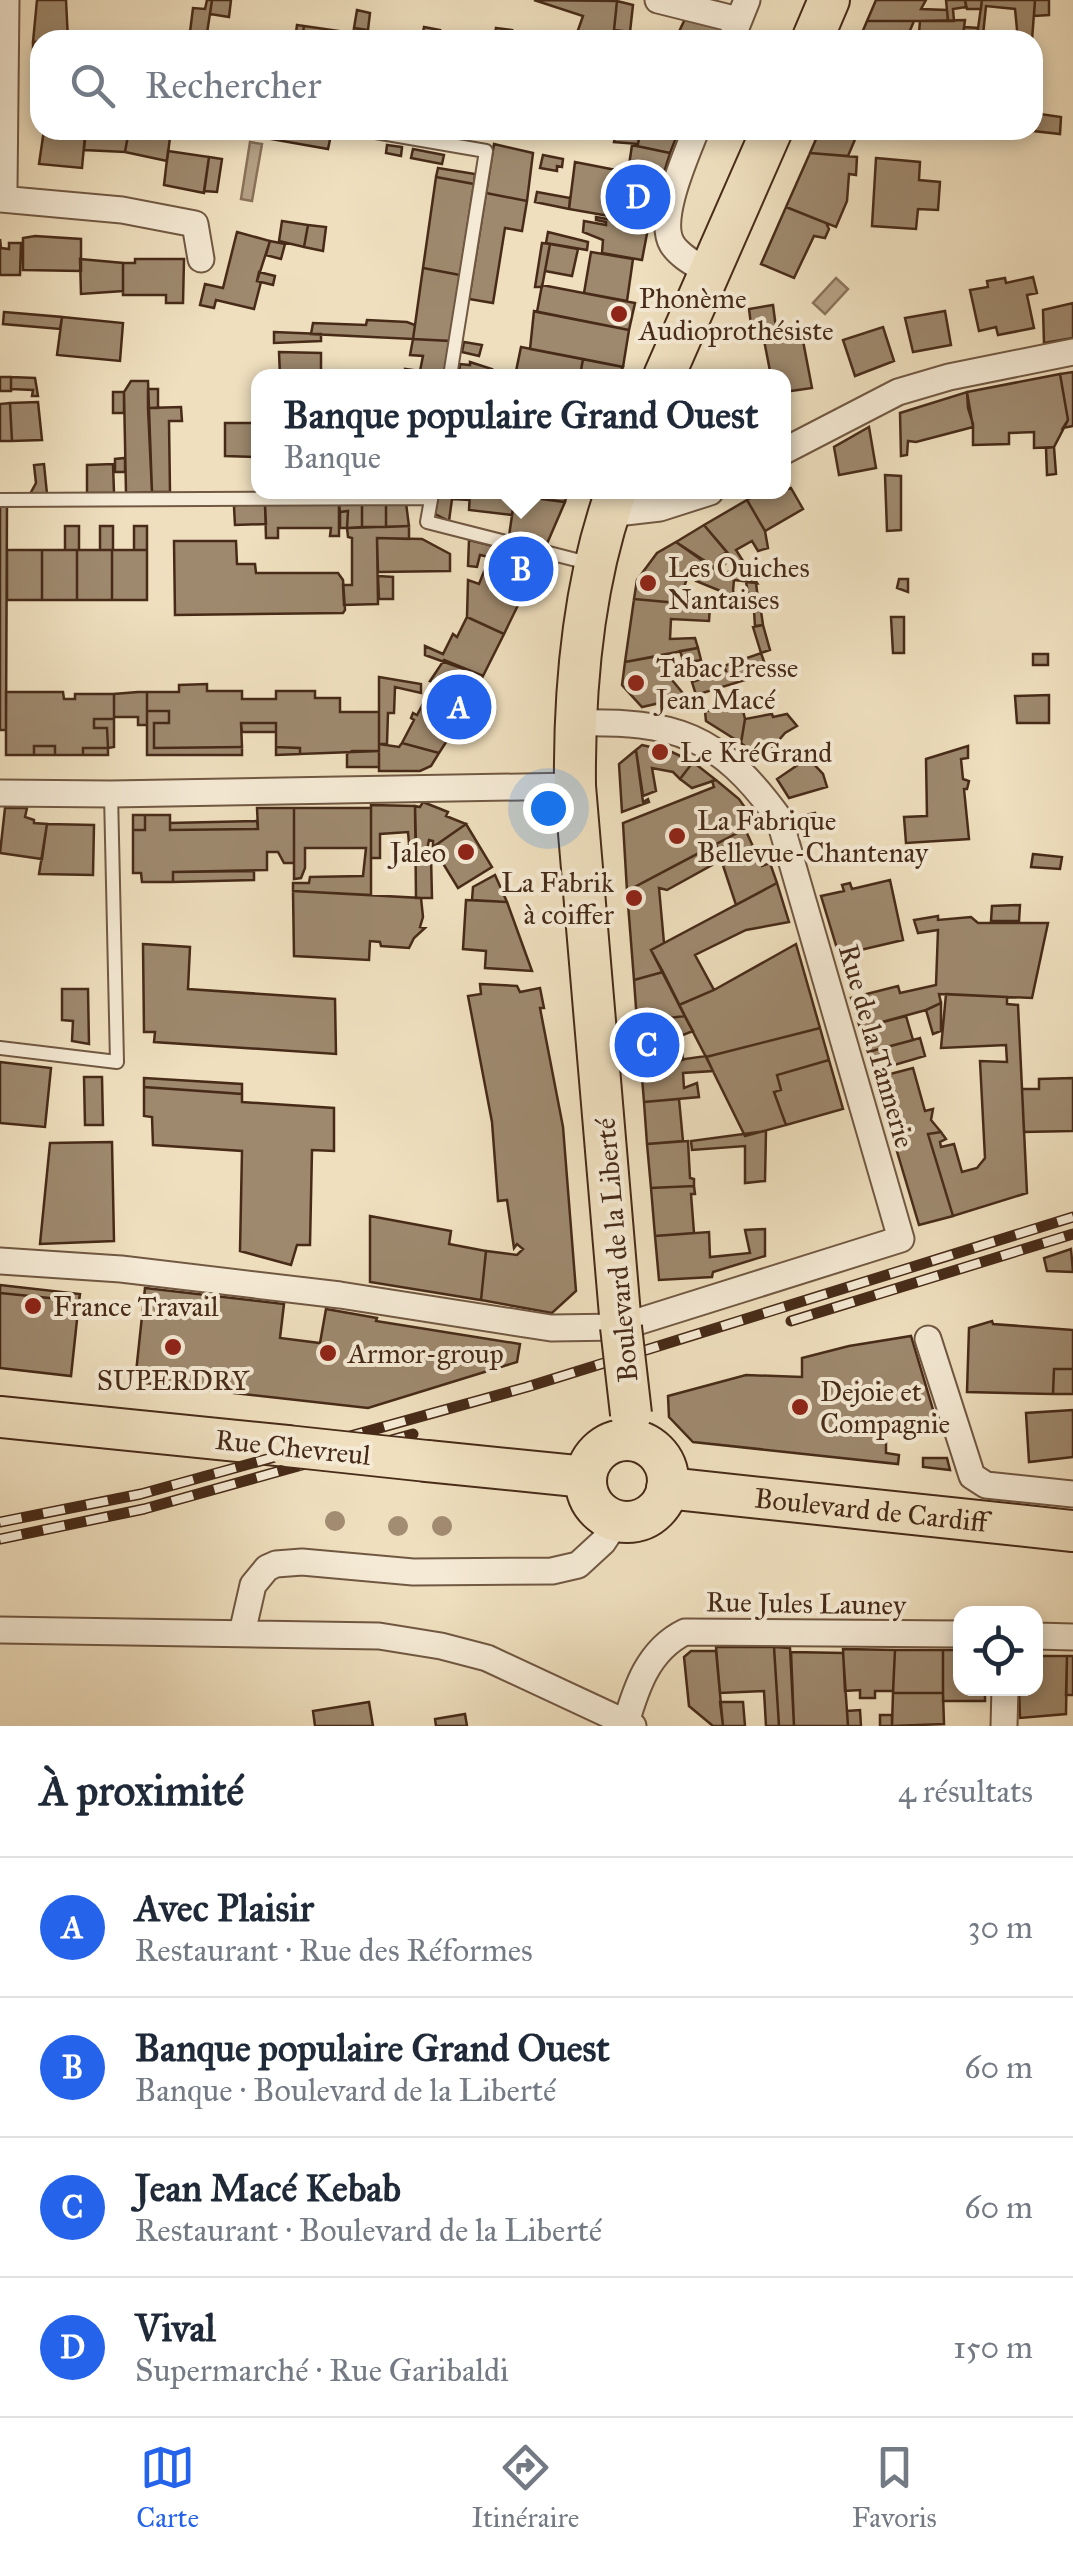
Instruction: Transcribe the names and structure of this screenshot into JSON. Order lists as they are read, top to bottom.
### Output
{
  "streets": {
    "main road": ["Boulevard de la Liberté", "Rue Chevreul", "Boulevard de Cardiff"],
    "street": ["Rue de la Tannerie", "Rue Jules Launey"]
  },
  "crossings": [
    ["Rue de la Tannerie", "Boulevard de la Liberté"],
    ["Boulevard de la Liberté", "Rue Chevreul"],
    ["Boulevard de la Liberté", "Boulevard de Cardiff"],
    ["Rue Chevreul", "Boulevard de Cardiff"]
  ],
  "places": [
    "Phonème Audioprothésiste",
    "Les Ouiches Nantaises",
    "Tabac Presse Jean Macé",
    "Le KréGrand",
    "La Fabrique Bellevue-Chantenay",
    "Jaleo",
    "La Fabrik à coiffer",
    "France Travail",
    "SUPERDRY",
    "Armor-group",
    "Dejoie et Compagnie"
  ],
  "page": {
    "search": "Rechercher",
    "pins": [
      "D",
      "B",
      "A",
      "C"
    ],
    "popup": ["Banque populaire Grand Ouest", "Banque"],
    "heading": ["À proximité", "4 résultats"],
    "list": [
      {
        "mark": "A",
        "name": "Avec Plaisir",
        "note": "Restaurant · Rue des Réformes",
        "value": "30 m"
      },
      {
        "mark": "B",
        "name": "Banque populaire Grand Ouest",
        "note": "Banque · Boulevard de la Liberté",
        "value": "60 m"
      },
      {
        "mark": "C",
        "name": "Jean Macé Kebab",
        "note": "Restaurant · Boulevard de la Liberté",
        "value": "60 m"
      },
      {
        "mark": "D",
        "name": "Vival",
        "note": "Supermarché · Rue Garibaldi",
        "value": "150 m"
      }
    ],
    "nav": ["Carte", "Itinéraire", "Favoris"]
  }
}
